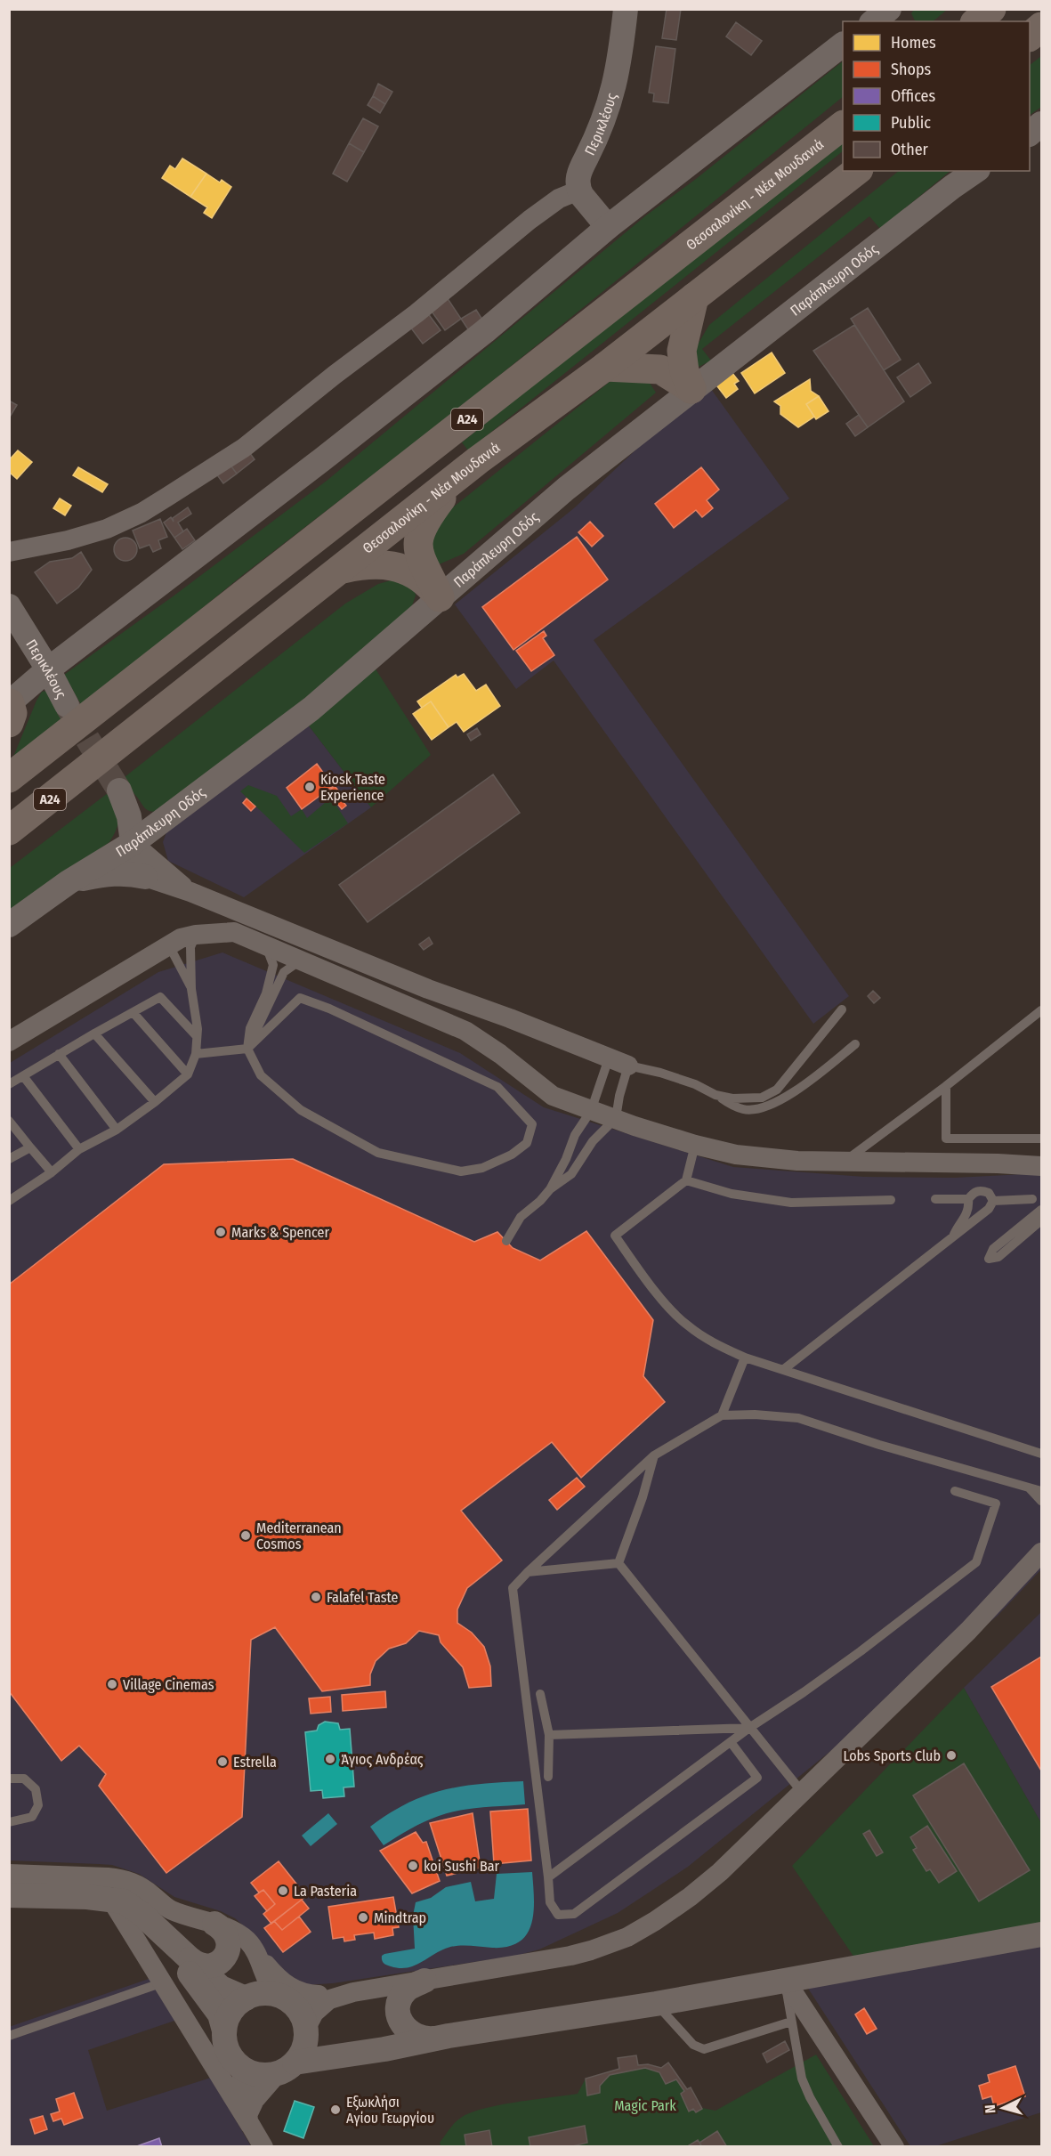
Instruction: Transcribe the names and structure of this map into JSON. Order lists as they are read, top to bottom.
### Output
{
  "streets": {
    "highway": ["Θεσσαλονίκη - Νέα Μουδανιά", "Α24"],
    "street": ["Περικλέους", "Παράπλευρη Οδός"]
  },
  "crossings": [
    ["Περικλέους", "Θεσσαλονίκη - Νέα Μουδανιά"]
  ],
  "parks": ["Magic Park"],
  "places": [
    "Kiosk Taste Experience",
    "Marks & Spencer",
    "Mediterranean Cosmos",
    "Falafel Taste",
    "Village Cinemas",
    "Lobs Sports Club",
    "Άγιος Ανδρέας",
    "Estrella",
    "koi Sushi Bar",
    "La Pasteria",
    "Mindtrap",
    "Εξωκλήσι Αγίου Γεωργίου"
  ],
  "legend": [
    "Homes",
    "Shops",
    "Offices",
    "Public",
    "Other"
  ],
  "north": "left"
}
